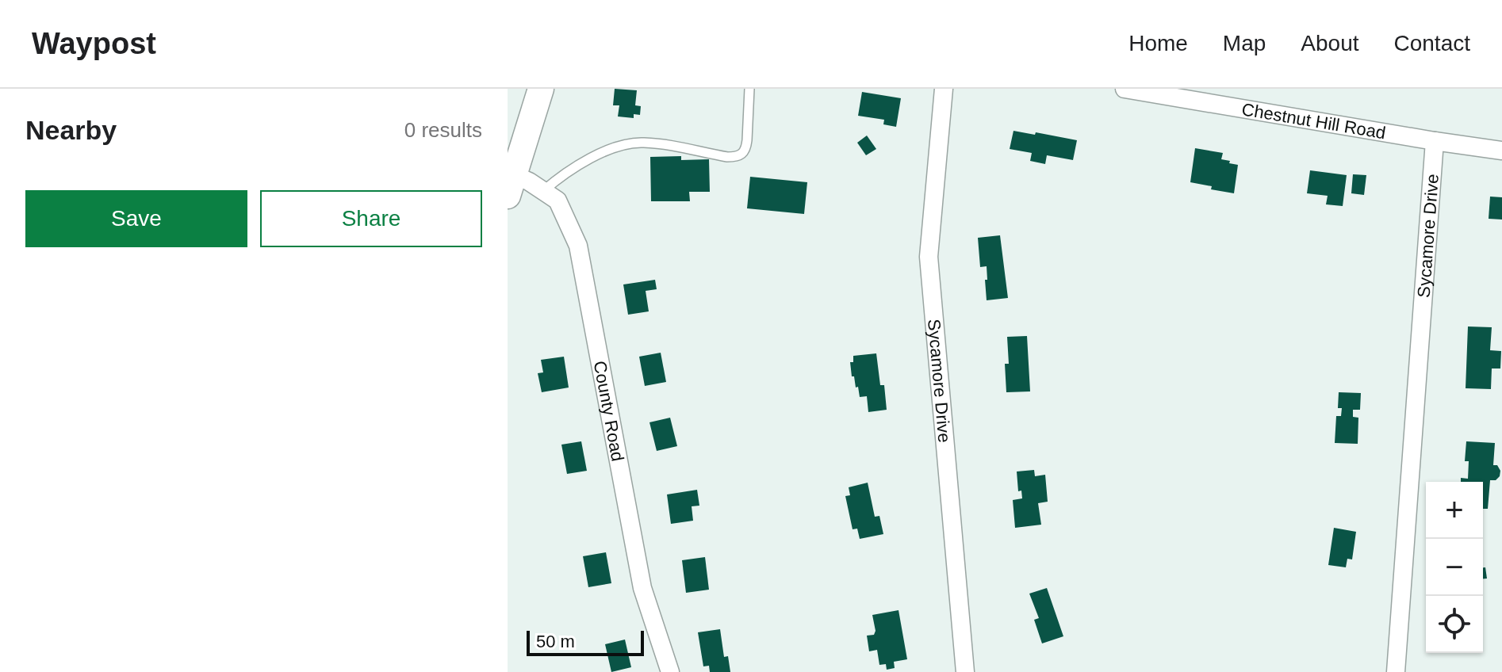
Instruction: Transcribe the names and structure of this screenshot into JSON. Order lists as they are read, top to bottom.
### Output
{
  "streets": {
    "street": ["Chestnut Hill Road", "Sycamore Drive", "County Road"]
  },
  "crossings": [
    ["Chestnut Hill Road", "Sycamore Drive"]
  ],
  "scale_bar": "50 m",
  "page": {
    "header": "Waypost",
    "nav": [
      "Home",
      "Map",
      "About",
      "Contact"
    ],
    "heading": ["Nearby", "0 results"],
    "buttons": ["Save", "Share"],
    "map_buttons": ["+", "−"],
    "scale": "50 m"
  }
}
